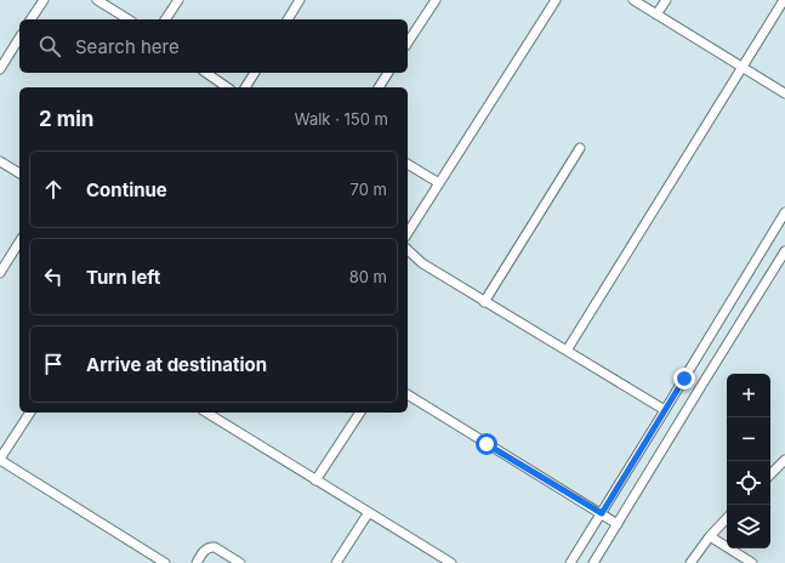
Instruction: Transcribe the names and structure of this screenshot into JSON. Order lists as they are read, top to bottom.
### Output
{
  "page": {
    "search": "Search here",
    "heading": ["2 min", "Walk · 150 m"],
    "list": [
      ["Continue", "70 m"],
      ["Turn left", "80 m"],
      "Arrive at destination"
    ],
    "map_buttons": ["+", "−"]
  }
}
